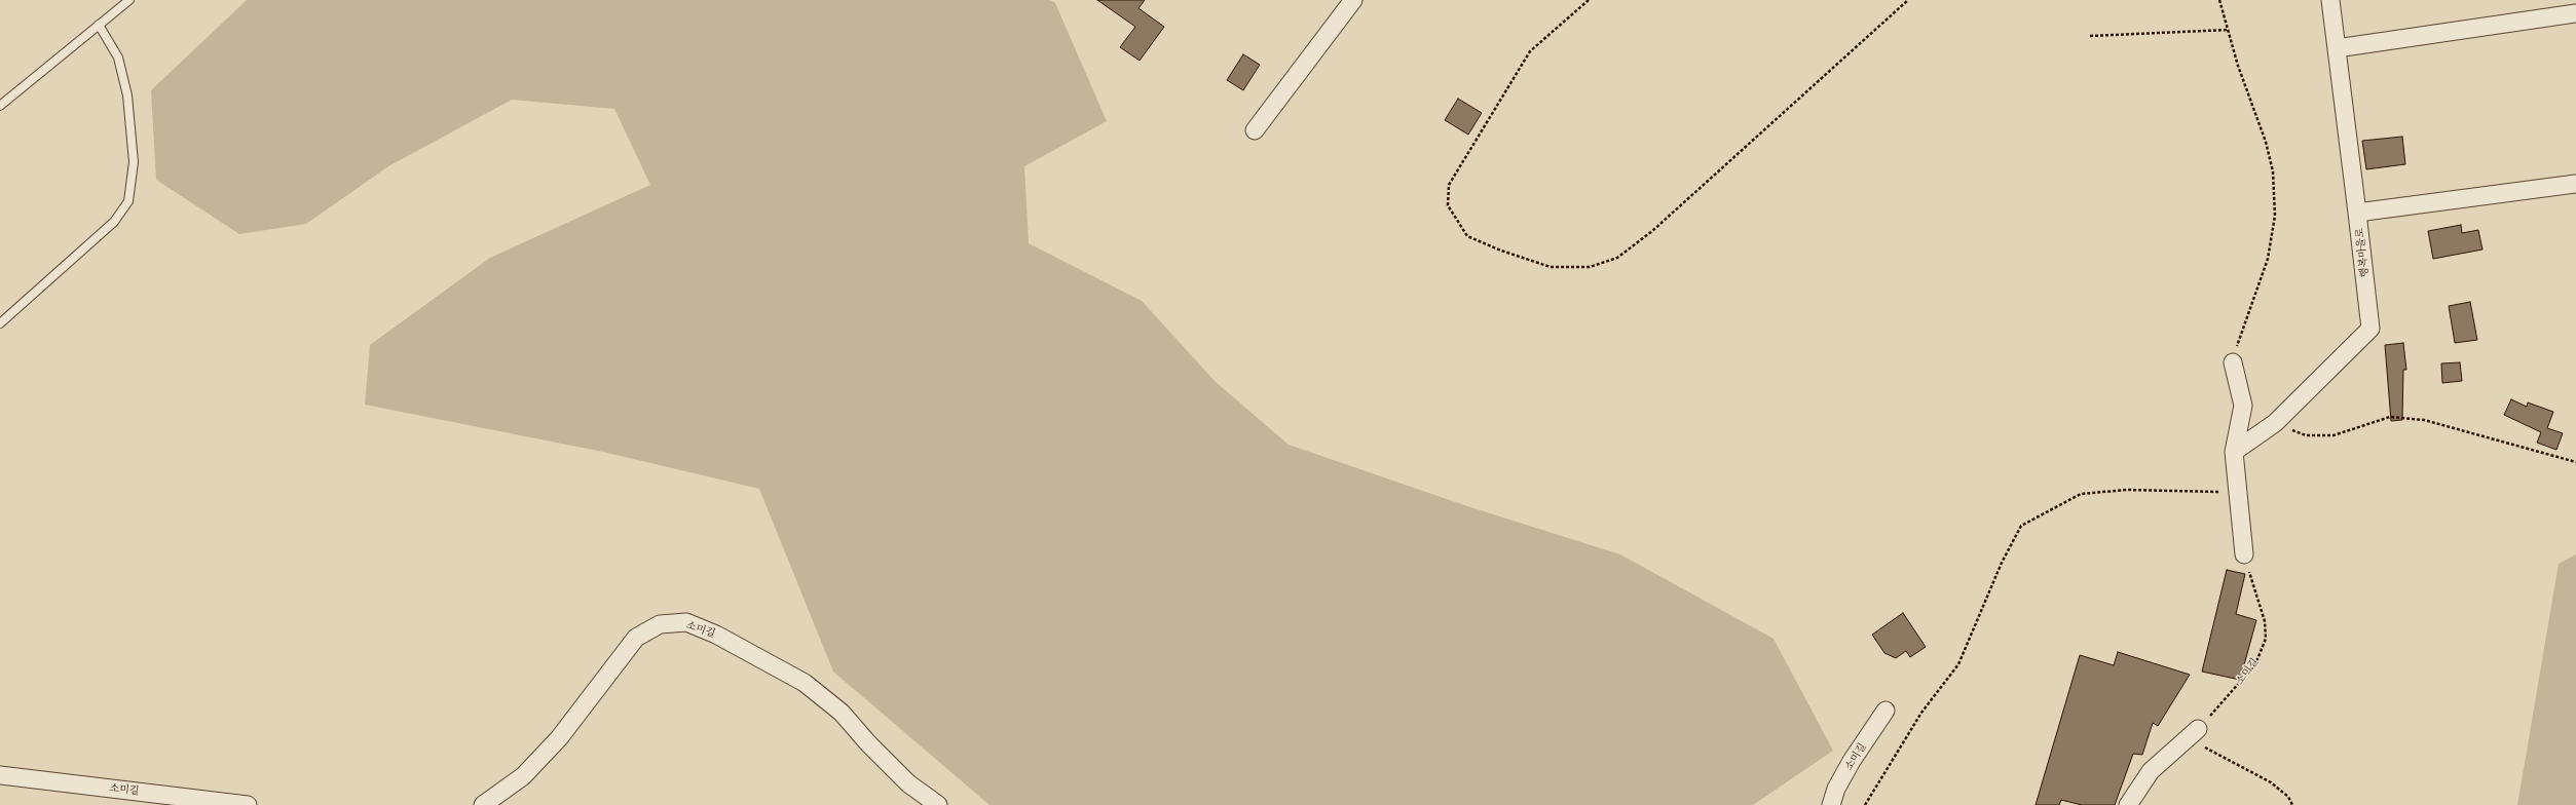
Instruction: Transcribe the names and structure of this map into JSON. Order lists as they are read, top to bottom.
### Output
{
  "streets": {
    "street": ["행복마을로", "소미길"]
  }
}
